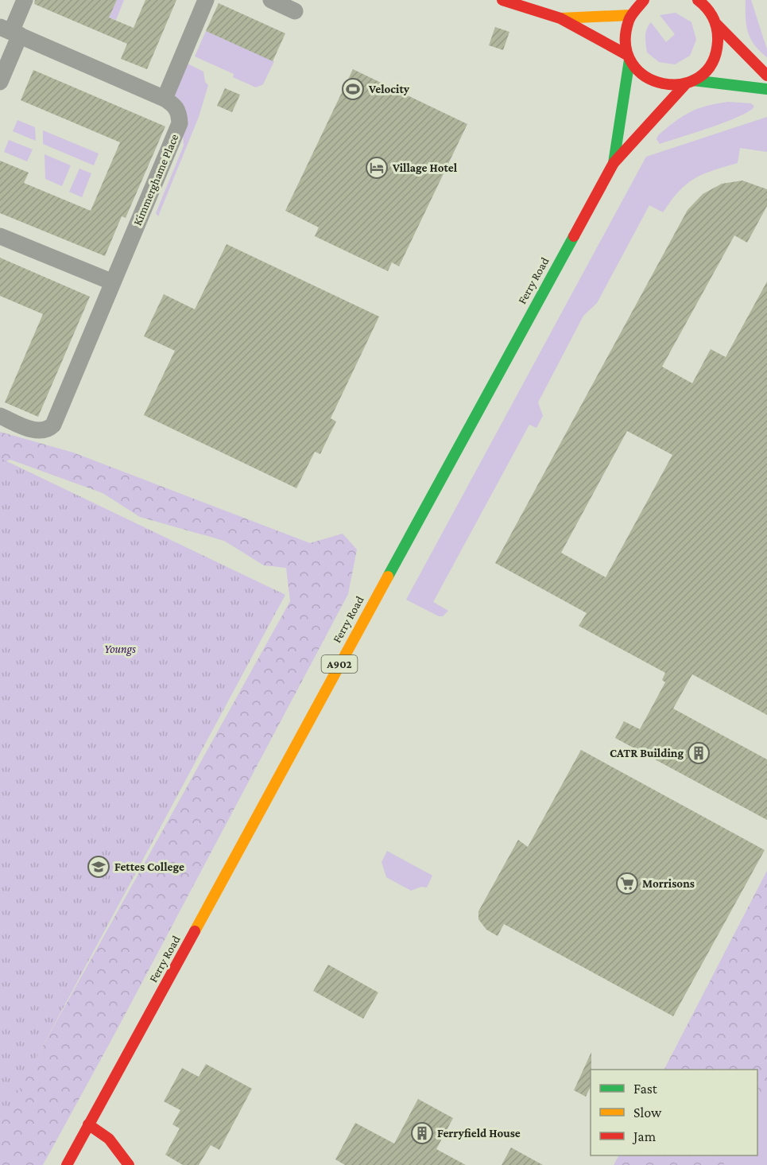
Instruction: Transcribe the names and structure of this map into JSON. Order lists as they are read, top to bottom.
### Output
{
  "streets": {
    "main road": ["Ferry Road", "A902"],
    "street": ["Kimmerghame Place"]
  },
  "parks": ["Youngs"],
  "places": {
    "sports": ["Velocity"],
    "hotel": ["Village Hotel"],
    "building": ["CATR Building", "Ferryfield House"],
    "school or university": ["Fettes College"],
    "supermarket": ["Morrisons"]
  },
  "legend": ["Fast", "Slow", "Jam"]
}
